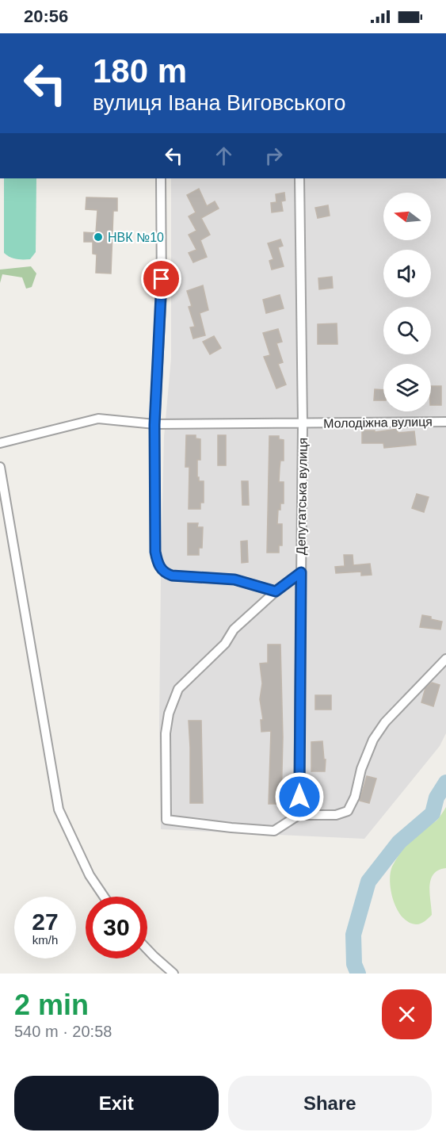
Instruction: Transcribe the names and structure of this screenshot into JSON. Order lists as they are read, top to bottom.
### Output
{
  "streets": {
    "street": ["Молодіжна вулиця", "Депутатська вулиця"]
  },
  "crossings": [
    ["Молодіжна вулиця", "Депутатська вулиця"]
  ],
  "places": ["НВК №10"],
  "north": "left",
  "page": {
    "status": "20:56",
    "turn": ["180 m", "вулиця Івана Виговського"],
    "speed": "27 km/h",
    "limit": "30",
    "heading": ["2 min", "540 m · 20:58"],
    "buttons": ["Exit", "Share"]
  }
}
